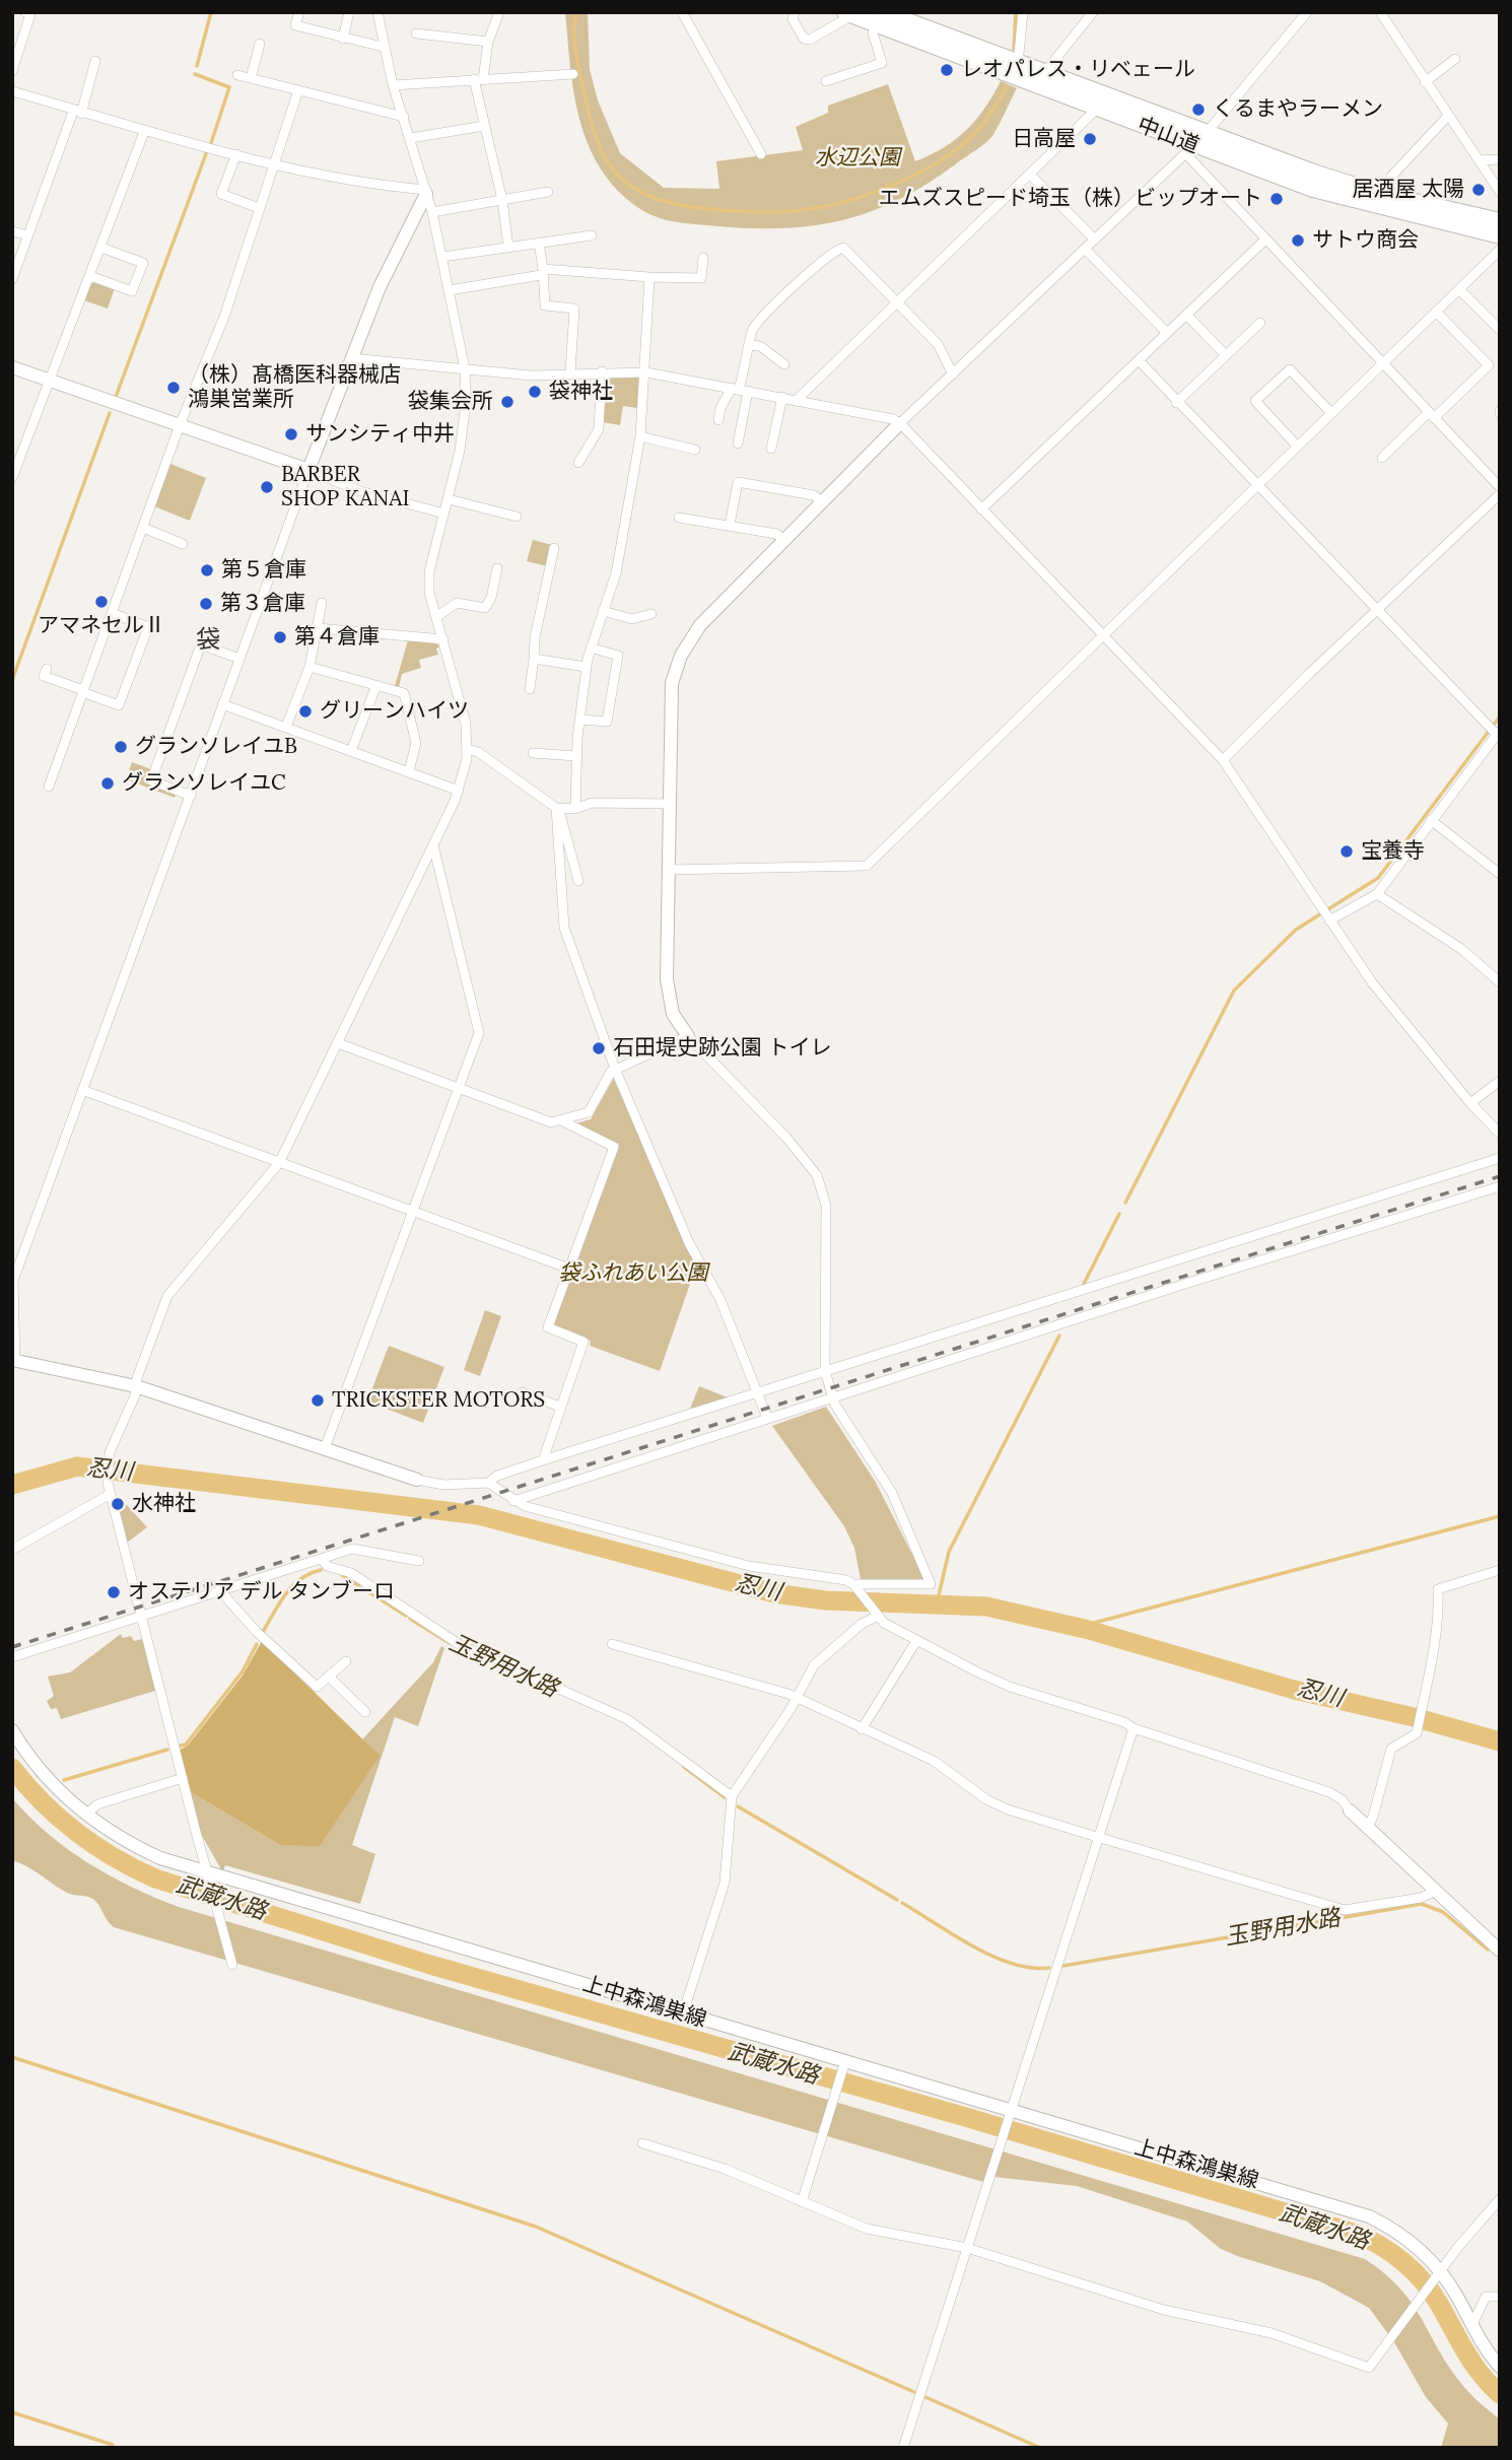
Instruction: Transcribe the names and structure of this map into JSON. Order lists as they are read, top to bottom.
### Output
{
  "streets": {
    "highway": ["中山道"],
    "street": ["上中森鴻巣線"]
  },
  "districts": ["袋"],
  "water": ["忍川", "玉野用水路", "武蔵水路"],
  "parks": ["水辺公園", "袋ふれあい公園"],
  "places": [
    "レオパレス・リベェール",
    "くるまやラーメン",
    "日高屋",
    "居酒屋 太陽",
    "エムズスピード埼玉（株）ビップオート",
    "サトウ商会",
    "（株）髙橋医科器械店 鴻巣営業所",
    "袋神社",
    "袋集会所",
    "サンシティ中井",
    "BARBER SHOP KANAI",
    "第５倉庫",
    "アマネセルⅡ",
    "第３倉庫",
    "第４倉庫",
    "グリーンハイツ",
    "グランソレイユB",
    "グランソレイユC",
    "宝養寺",
    "石田堤史跡公園 トイレ",
    "TRICKSTER MOTORS",
    "水神社",
    "オステリア デル タンブーロ"
  ]
}
